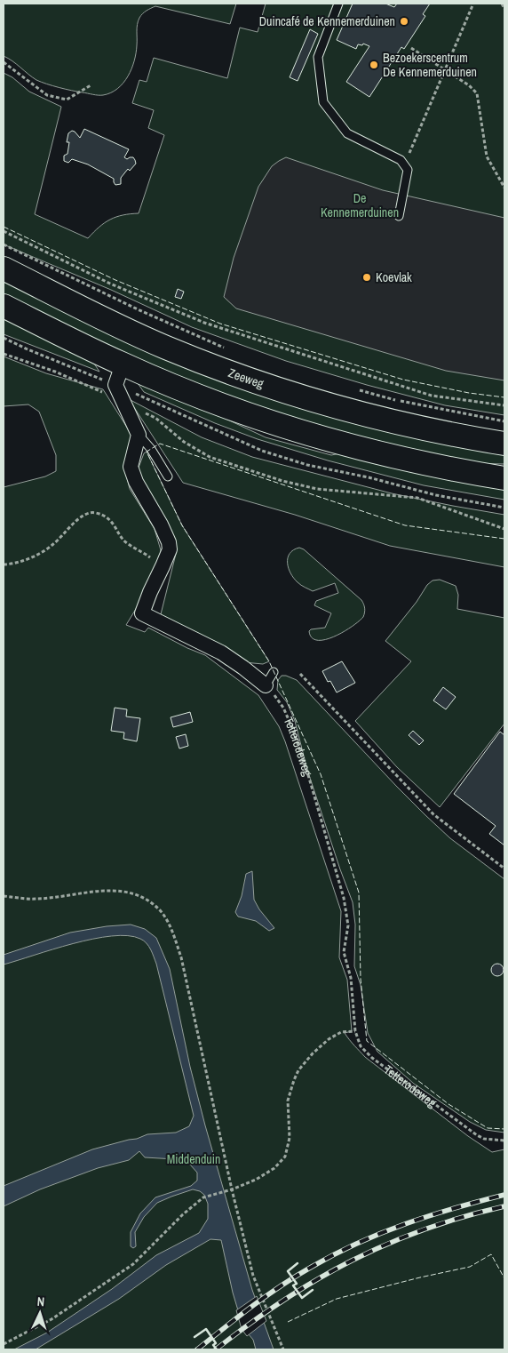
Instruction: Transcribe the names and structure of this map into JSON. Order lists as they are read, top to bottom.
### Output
{
  "streets": {
    "main road": ["Zeeweg"],
    "path": ["Tetterodeweg"]
  },
  "parks": ["De Kennemerduinen", "Middenduin"],
  "places": ["Duincafé de Kennemerduinen", "Bezoekerscentrum De Kennemerduinen", "Koevlak"],
  "north": "top"
}
